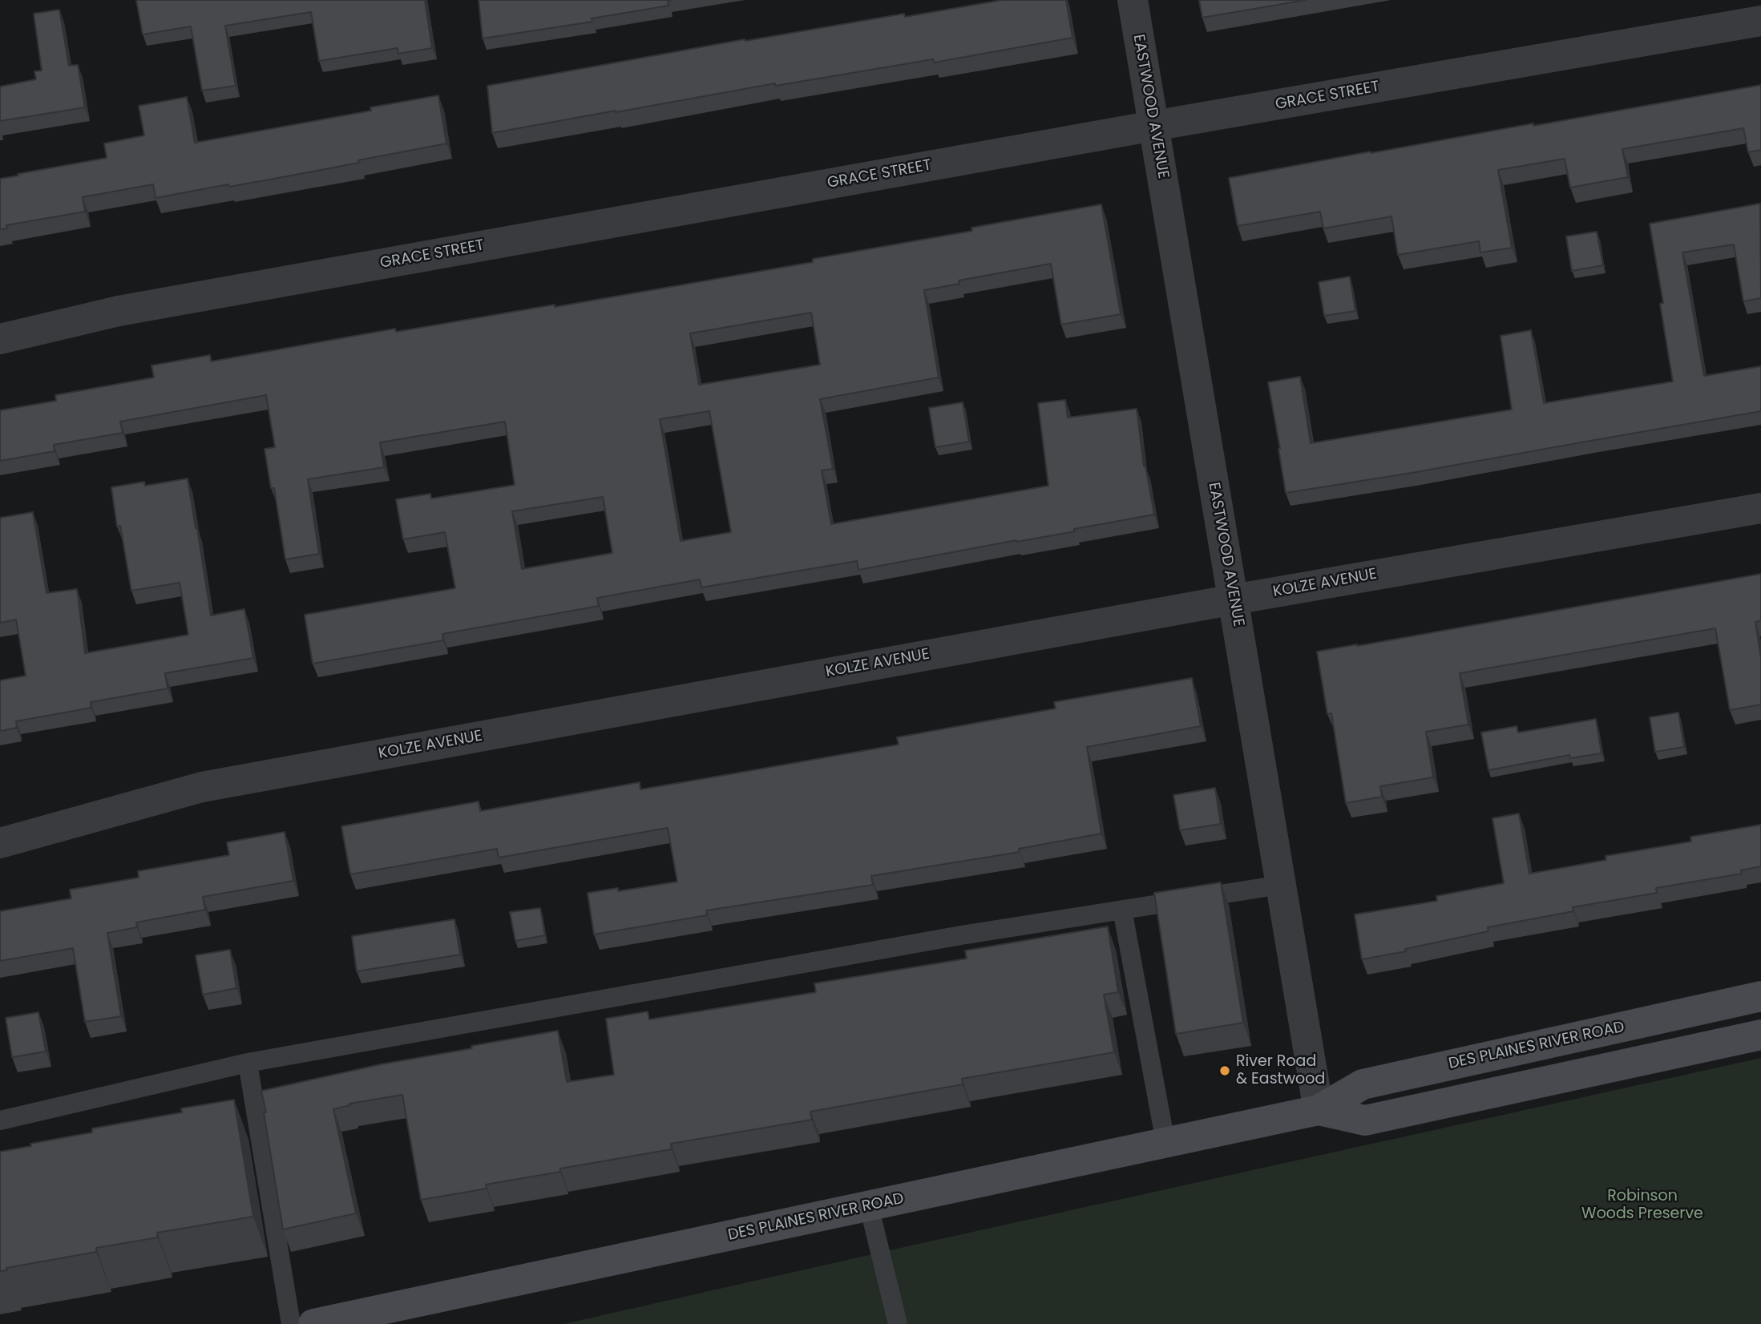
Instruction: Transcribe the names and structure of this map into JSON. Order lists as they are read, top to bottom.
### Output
{
  "streets": {
    "main road": ["DES PLAINES RIVER ROAD"],
    "street": ["GRACE STREET", "EASTWOOD AVENUE", "KOLZE AVENUE"]
  },
  "crossings": [
    ["GRACE STREET", "EASTWOOD AVENUE"],
    ["EASTWOOD AVENUE", "KOLZE AVENUE"],
    ["EASTWOOD AVENUE", "DES PLAINES RIVER ROAD"]
  ],
  "parks": ["Robinson Woods Preserve"],
  "places": ["River Road & Eastwood"]
}
